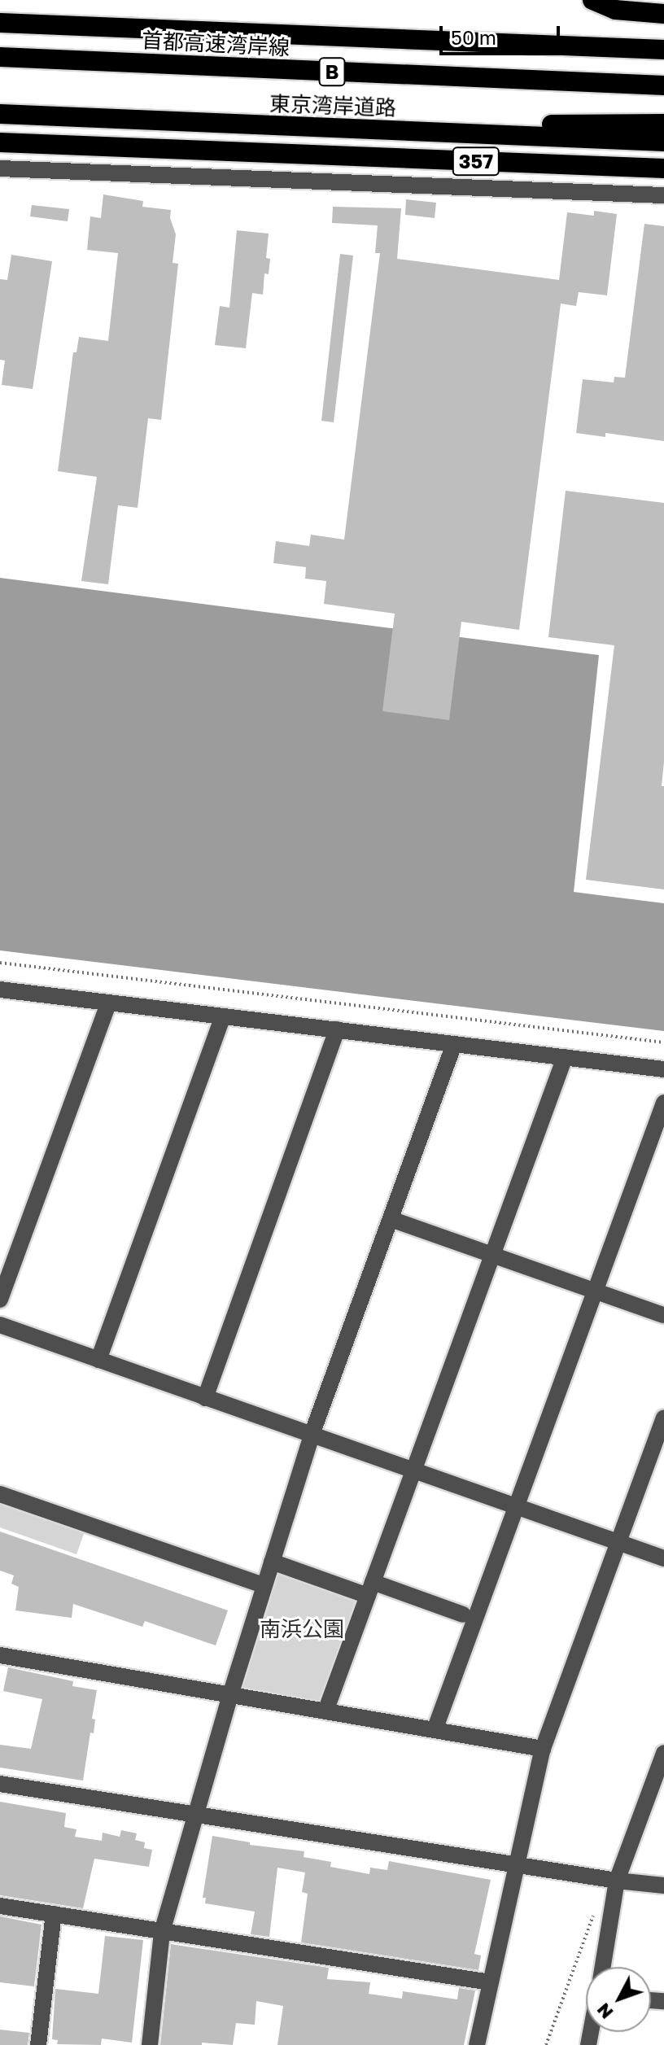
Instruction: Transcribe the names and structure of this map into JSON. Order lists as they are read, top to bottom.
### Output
{
  "streets": {
    "highway": [
      "首都高速湾岸線",
      "B",
      "東京湾岸道路",
      "357"
    ]
  },
  "parks": ["南浜公園"],
  "scale_bar": "50 m",
  "north": "bottom left"
}
